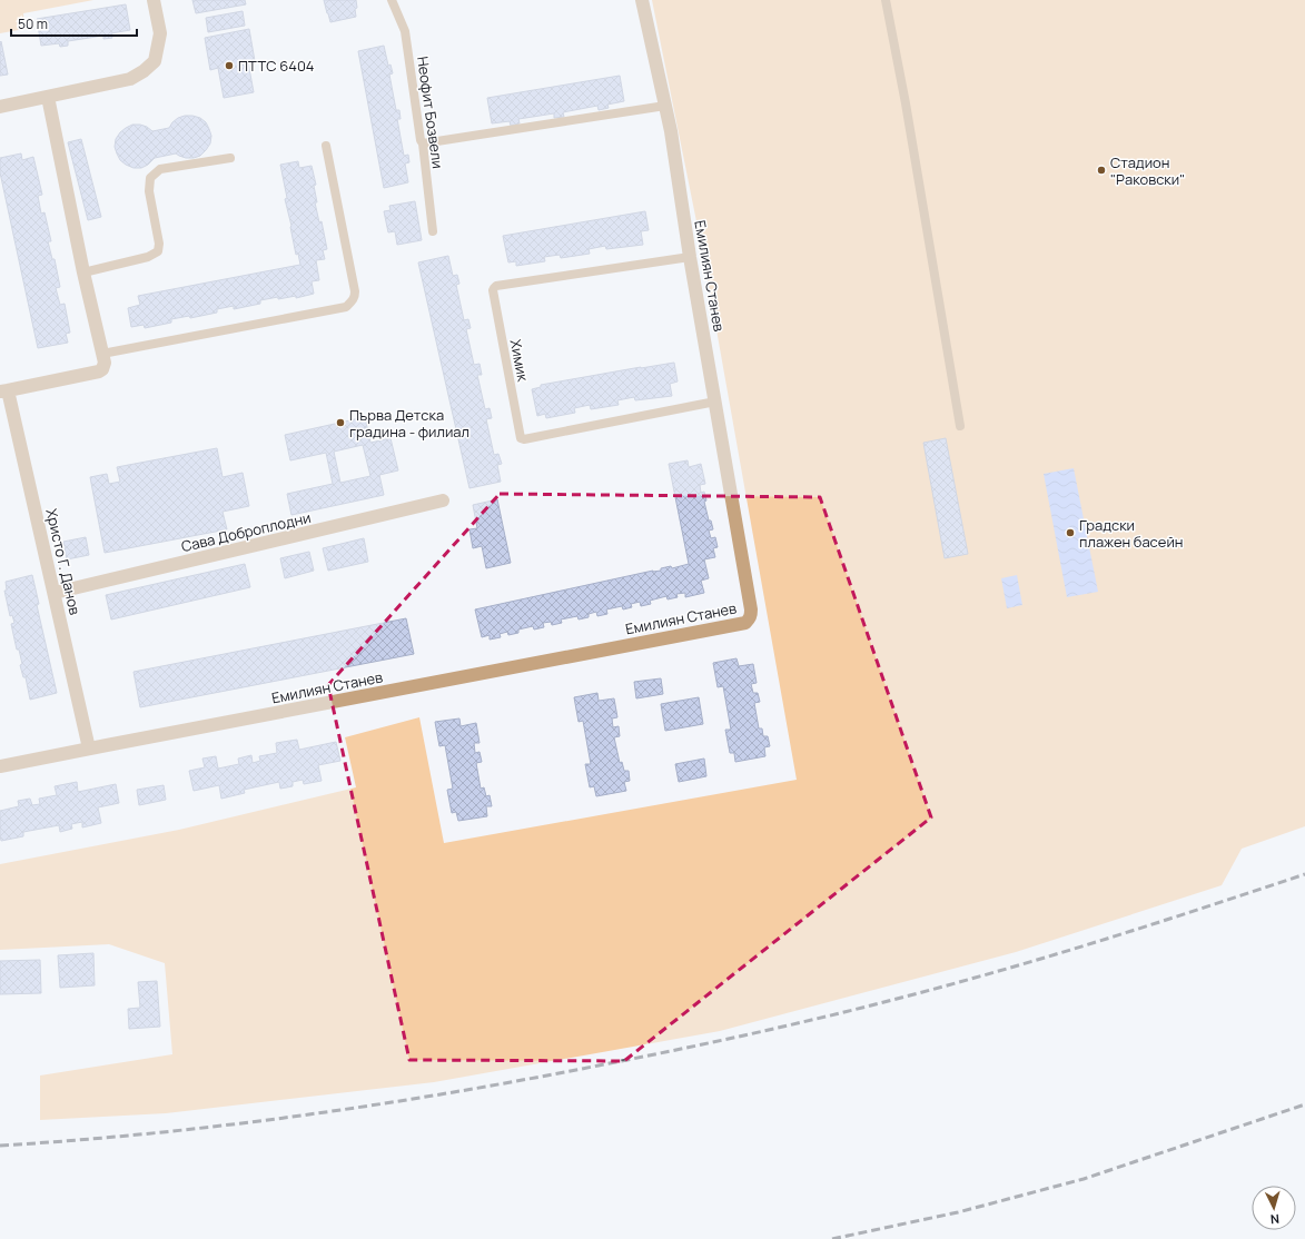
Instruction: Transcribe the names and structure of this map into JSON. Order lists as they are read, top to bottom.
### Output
{
  "streets": {
    "street": ["Емилиян Станев", "Сава Доброплодни", "Христо Г. Данов"],
    "lane": ["Неофит Бозвели", "Химик"]
  },
  "crossings": [
    ["Емилиян Станев", "Химик"],
    ["Емилиян Станев", "Христо Г. Данов"],
    ["Сава Доброплодни", "Христо Г. Данов"]
  ],
  "places": [
    "ПТТС 6404",
    "Стадион \"Раковски\"",
    "Първа Детска градина - филиал",
    "Градски плажен басейн"
  ],
  "scale_bar": "50 m",
  "north": "bottom"
}
